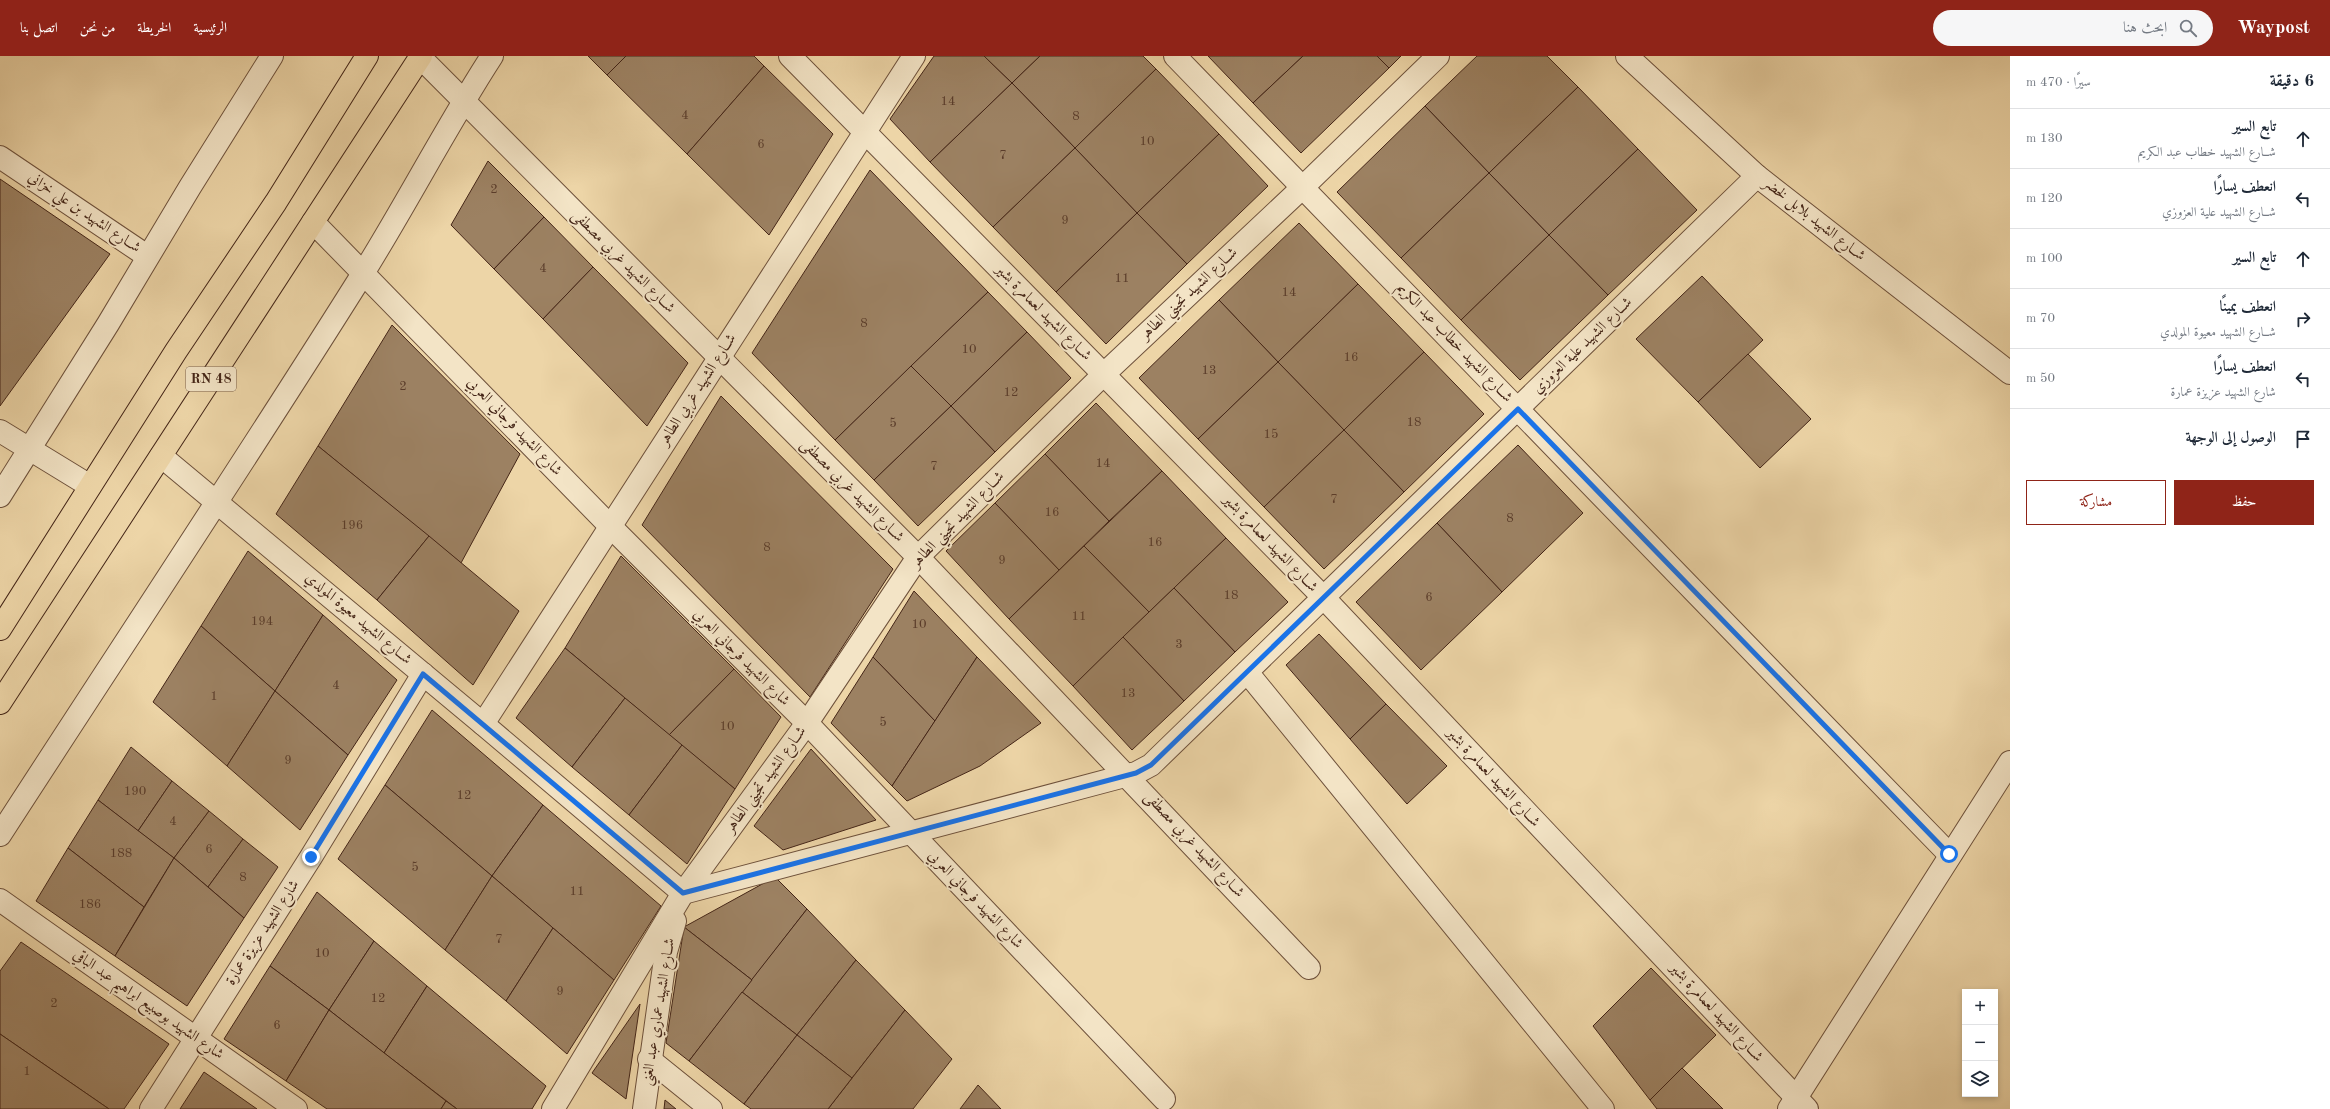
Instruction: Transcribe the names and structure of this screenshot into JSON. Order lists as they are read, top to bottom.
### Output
{
  "streets": {
    "highway": ["RN 48"],
    "street": [
      "شــارع الشهيد بن علي خزاني",
      "شــارع الشهيد بلابل لخضر",
      "شــارع الشهيد غربي مصطفى",
      "شــارع الشهيد تجيني الطاهر",
      "شــارع الشهيد لعمامرة بشير",
      "شــارع الشهيد خطاب عبد الكريم",
      "شــارع الشهيد علية العزوزي",
      "شــارع الشهيد غربي الطاهر",
      "شارع الشهيد فرجاني العربي",
      "شــارع الشهيد معيوة المولدي",
      "شارع الشهيد عزيزة عمارة",
      "شارع الشهيد بوصبيع ابراهيم عبد الباقي",
      "شــارع الشهيد عماري عبد الغني"
    ]
  },
  "crossings": [
    ["شــارع الشهيد بلابل لخضر", "شــارع الشهيد علية العزوزي"],
    ["شــارع الشهيد غربي مصطفى", "شــارع الشهيد تجيني الطاهر"],
    ["شــارع الشهيد غربي مصطفى", "شــارع الشهيد علية العزوزي"],
    ["شــارع الشهيد غربي مصطفى", "RN 48"],
    ["شــارع الشهيد غربي مصطفى", "شــارع الشهيد غربي الطاهر"],
    ["شــارع الشهيد تجيني الطاهر", "شــارع الشهيد لعمامرة بشير"],
    ["شــارع الشهيد تجيني الطاهر", "شــارع الشهيد خطاب عبد الكريم"],
    ["شــارع الشهيد تجيني الطاهر", "شــارع الشهيد علية العزوزي"],
    ["شــارع الشهيد تجيني الطاهر", "شارع الشهيد فرجاني العربي"],
    ["شــارع الشهيد تجيني الطاهر", "شــارع الشهيد معيوة المولدي"],
    ["شــارع الشهيد تجيني الطاهر", "شــارع الشهيد عماري عبد الغني"],
    ["شــارع الشهيد لعمامرة بشير", "شــارع الشهيد علية العزوزي"],
    ["شــارع الشهيد لعمامرة بشير", "شــارع الشهيد غربي الطاهر"],
    ["شــارع الشهيد خطاب عبد الكريم", "شــارع الشهيد علية العزوزي"],
    ["شــارع الشهيد علية العزوزي", "شارع الشهيد فرجاني العربي"],
    ["شــارع الشهيد علية العزوزي", "شــارع الشهيد معيوة المولدي"],
    ["شــارع الشهيد علية العزوزي", "شــارع الشهيد عماري عبد الغني"],
    ["RN 48", "شارع الشهيد فرجاني العربي"],
    ["RN 48", "شــارع الشهيد معيوة المولدي"],
    ["شــارع الشهيد غربي الطاهر", "شارع الشهيد فرجاني العربي"],
    ["شــارع الشهيد غربي الطاهر", "شــارع الشهيد معيوة المولدي"],
    ["شــارع الشهيد معيوة المولدي", "شارع الشهيد عزيزة عمارة"],
    ["شــارع الشهيد معيوة المولدي", "شــارع الشهيد عماري عبد الغني"],
    ["شارع الشهيد عزيزة عمارة", "شارع الشهيد بوصبيع ابراهيم عبد الباقي"]
  ],
  "house_numbers": [
    "14",
    "4",
    "8",
    "10",
    "6",
    "7",
    "2",
    "9",
    "4",
    "11",
    "14",
    "8",
    "10",
    "16",
    "13",
    "2",
    "12",
    "18",
    "5",
    "15",
    "14",
    "7",
    "7",
    "16",
    "8",
    "196",
    "16",
    "8",
    "9",
    "18",
    "6",
    "11",
    "194",
    "10",
    "3",
    "4",
    "13",
    "1",
    "5",
    "10",
    "9",
    "190",
    "12",
    "4",
    "6",
    "188",
    "5",
    "8",
    "11",
    "186",
    "7",
    "10",
    "9",
    "12",
    "2",
    "6",
    "1"
  ],
  "page": {
    "header": "Waypost",
    "search": "ابحث هنا",
    "nav": [
      "الرئيسية",
      "الخريطة",
      "من نحن",
      "اتصل بنا"
    ],
    "heading": ["6 دقيقة", "سيرًا · 470 m"],
    "list": [
      ["تابع السير", "شــارع الشهيد خطاب عبد الكريم", "130 m"],
      ["انعطف يسارًا", "شــارع الشهيد علية العزوزي", "120 m"],
      ["تابع السير", "100 m"],
      ["انعطف يمينًا", "شــارع الشهيد معيوة المولدي", "70 m"],
      ["انعطف يسارًا", "شارع الشهيد عزيزة عمارة", "50 m"],
      "الوصول إلى الوجهة"
    ],
    "buttons": ["حفظ", "مشاركة"],
    "map_buttons": ["+", "−"]
  }
}
